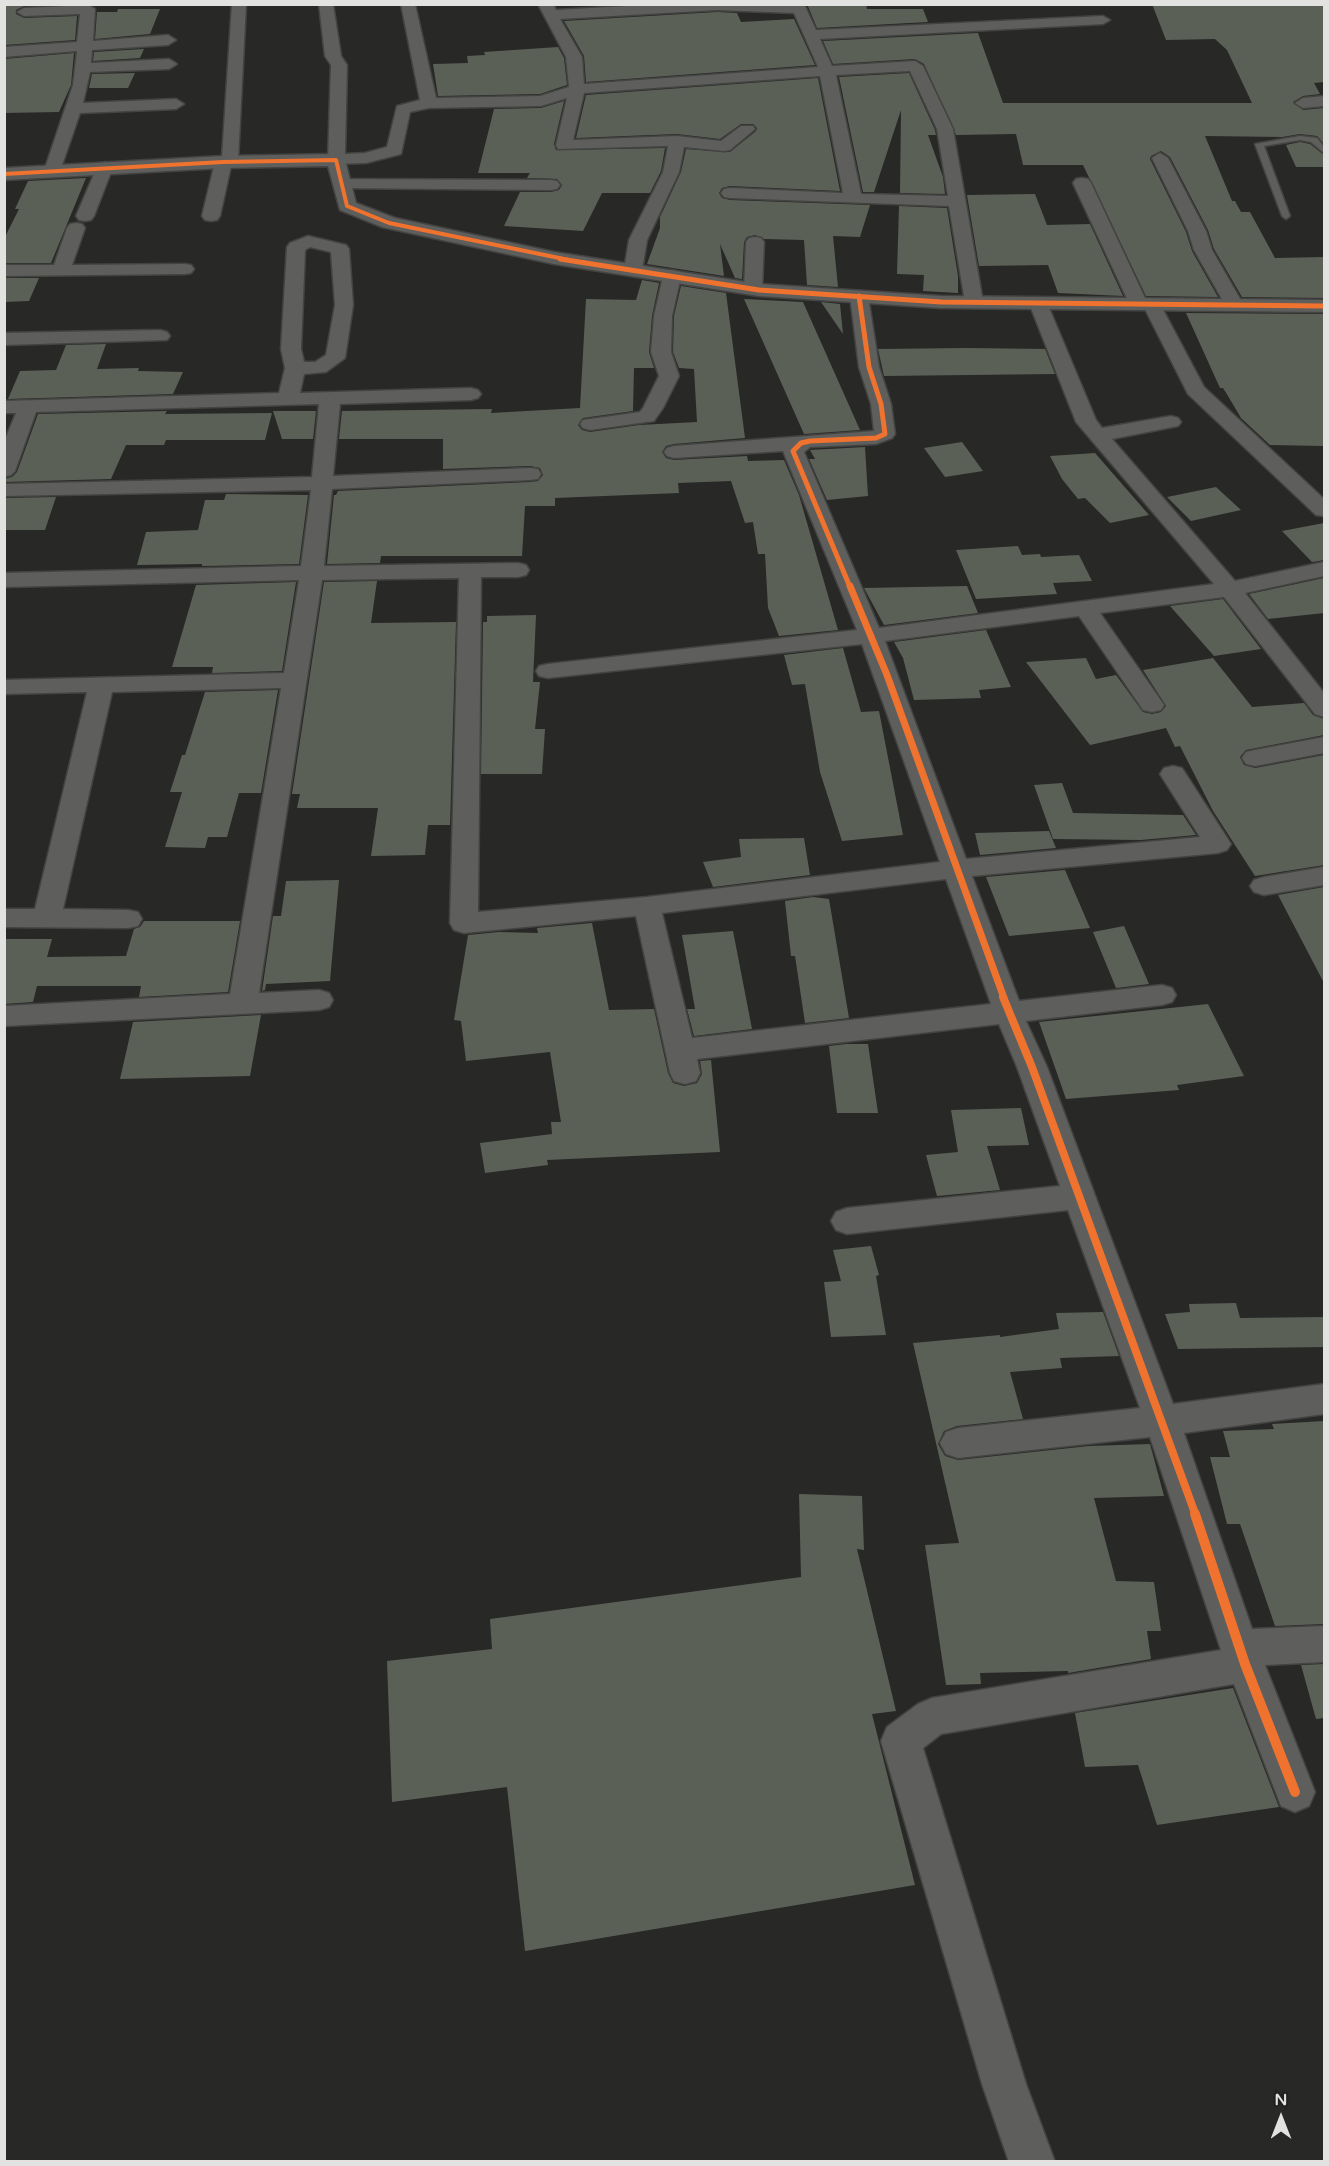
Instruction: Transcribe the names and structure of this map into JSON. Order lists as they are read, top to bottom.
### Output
{
  "north": "top"
}
